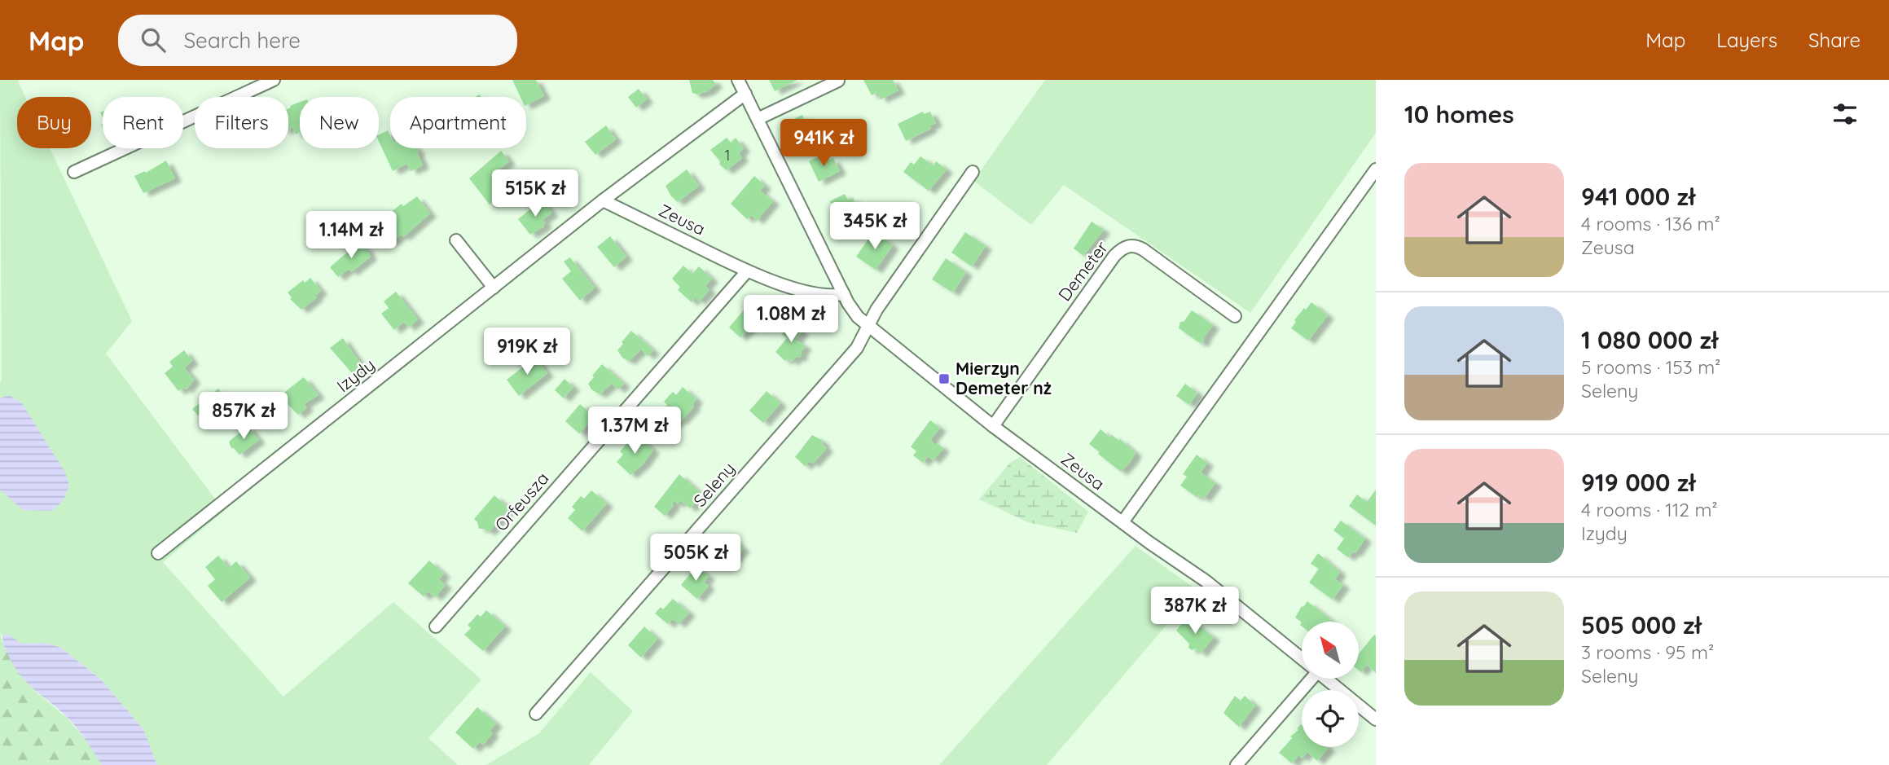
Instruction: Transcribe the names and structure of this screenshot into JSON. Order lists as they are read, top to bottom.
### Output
{
  "streets": {
    "street": [
      "Zeusa",
      "Demeter",
      "Izydy",
      "Seleny",
      "Orfeusza"
    ]
  },
  "crossings": [
    ["Zeusa", "Demeter"],
    ["Zeusa", "Izydy"],
    ["Zeusa", "Seleny"],
    ["Zeusa", "Orfeusza"]
  ],
  "places": {
    "transit": ["Mierzyn Demeter nż"]
  },
  "house_numbers": ["1"],
  "north": "top left",
  "page": {
    "header": "Map",
    "search": "Search here",
    "nav": ["Map", "Layers", "Share"],
    "heading": "10 homes",
    "chip": [
      "Buy",
      "Rent",
      "Filters",
      "New",
      "Apartment"
    ],
    "price": [
      "941K zł",
      "515K zł",
      "345K zł",
      "1.14M zł",
      "1.08M zł",
      "919K zł",
      "857K zł",
      "1.37M zł",
      "505K zł",
      "387K zł"
    ],
    "list": [
      {
        "name": "941 000 zł",
        "note": "4 rooms · 136 m² · Zeusa"
      },
      {
        "name": "1 080 000 zł",
        "note": "5 rooms · 153 m² · Seleny"
      },
      {
        "name": "919 000 zł",
        "note": "4 rooms · 112 m² · Izydy"
      },
      {
        "name": "505 000 zł",
        "note": "3 rooms · 95 m² · Seleny"
      }
    ]
  }
}
